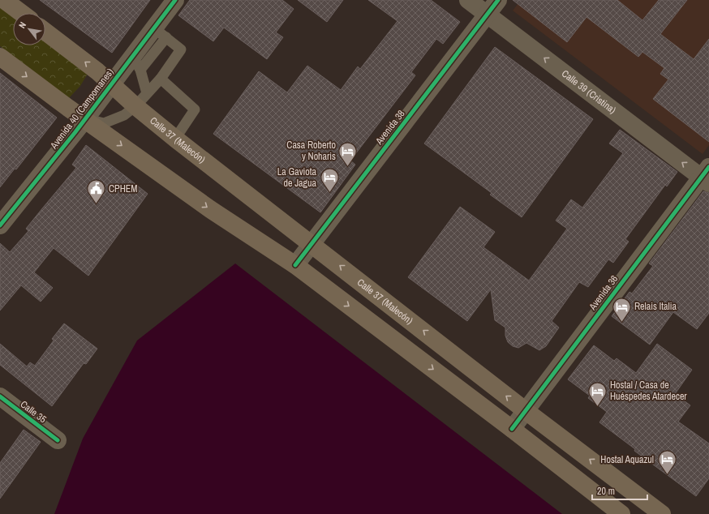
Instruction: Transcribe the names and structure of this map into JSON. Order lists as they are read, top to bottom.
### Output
{
  "streets": {
    "main road": ["Calle 37 (Malecón)"],
    "street": [
      "Calle 39 (Cristina)",
      "Avenida 40 (Campomanes)",
      "Avenida 38",
      "Avenida 36",
      "Calle 35"
    ]
  },
  "crossings": [
    ["Calle 39 (Cristina)", "Avenida 38"],
    ["Calle 39 (Cristina)", "Avenida 36"],
    ["Avenida 40 (Campomanes)", "Calle 37 (Malecón)"],
    ["Avenida 38", "Calle 37 (Malecón)"],
    ["Calle 37 (Malecón)", "Avenida 36"]
  ],
  "one_way": ["Calle 39 (Cristina)"],
  "places": {
    "hotel": [
      "Casa Roberto y Noharis",
      "La Gaviota de Jagua",
      "Relais Italia",
      "Hostal / Casa de Huéspedes Atardecer",
      "Hostal Aquazul"
    ],
    "public building": ["CPHEM"]
  },
  "scale_bar": "20 m",
  "north": "top left"
}
